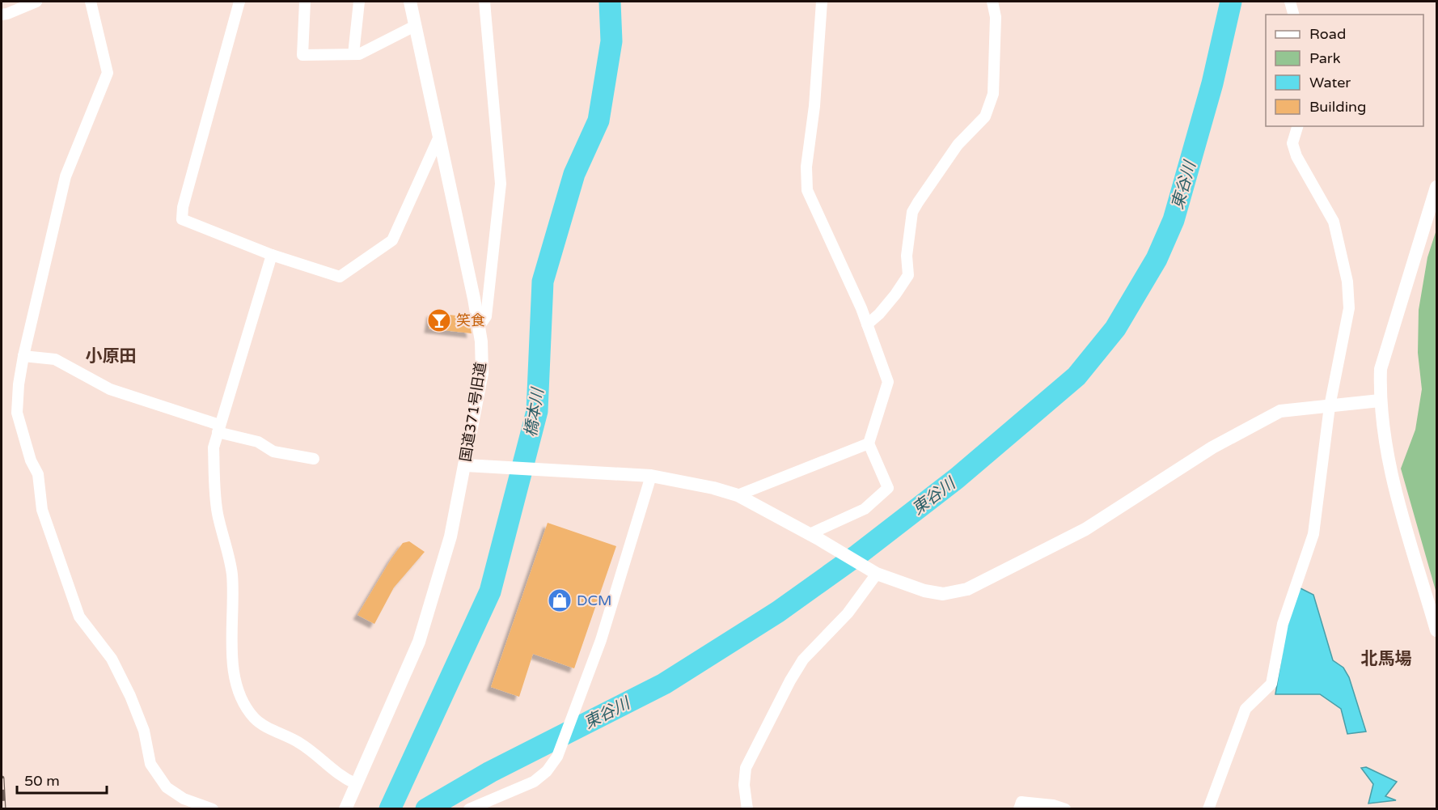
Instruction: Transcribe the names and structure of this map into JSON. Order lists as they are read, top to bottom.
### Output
{
  "streets": {
    "street": ["国道371号旧道"]
  },
  "districts": ["小原田", "北馬場"],
  "water": ["東谷川", "橋本川"],
  "places": {
    "bar": ["笑食"],
    "shop": ["DCM"]
  },
  "legend": [
    "Road",
    "Park",
    "Water",
    "Building"
  ],
  "scale_bar": "50 m"
}
